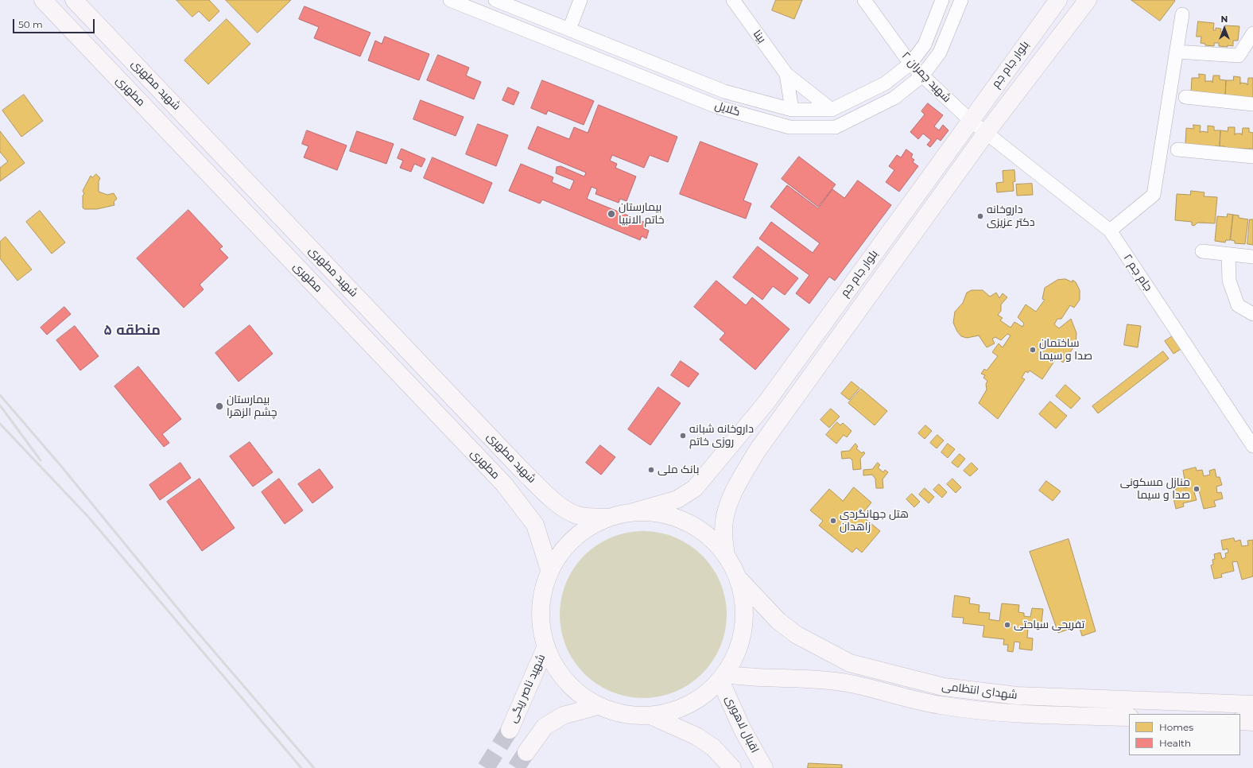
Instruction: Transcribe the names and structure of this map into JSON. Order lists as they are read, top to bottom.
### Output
{
  "streets": {
    "main road": [
      "بلوار جام جم",
      "شهید مطهری",
      "مطهری",
      "شهید ناصر ریگی",
      "شهدای انتظامی",
      "اقبال لاهوری"
    ],
    "street": [
      "بینا",
      "شهید چمران ۲",
      "گلایل",
      "جام جم ۲"
    ]
  },
  "crossings": [
    ["بلوار جام جم", "شهید چمران ۲"],
    ["بلوار جام جم", "جام جم ۲"],
    ["شهید چمران ۲", "گلایل"],
    ["شهید چمران ۲", "جام جم ۲"],
    ["شهدای انتظامی", "اقبال لاهوری"]
  ],
  "districts": ["منطقه ۵"],
  "places": [
    "بیمارستان خاتم الانبیا",
    "داروخانه دکتر عزیزی",
    "ساختمان صدا و سیما",
    "بیمارستان چشم الزهرا",
    "داروخانه شبانه روزی خاتم",
    "بانک ملی",
    "منازل مسکونی صدا و سیما",
    "هتل جهانگردی زاهدان",
    "تفریحی سیاحتی"
  ],
  "legend": ["Homes", "Health"],
  "scale_bar": "50 m",
  "north": "top"
}
